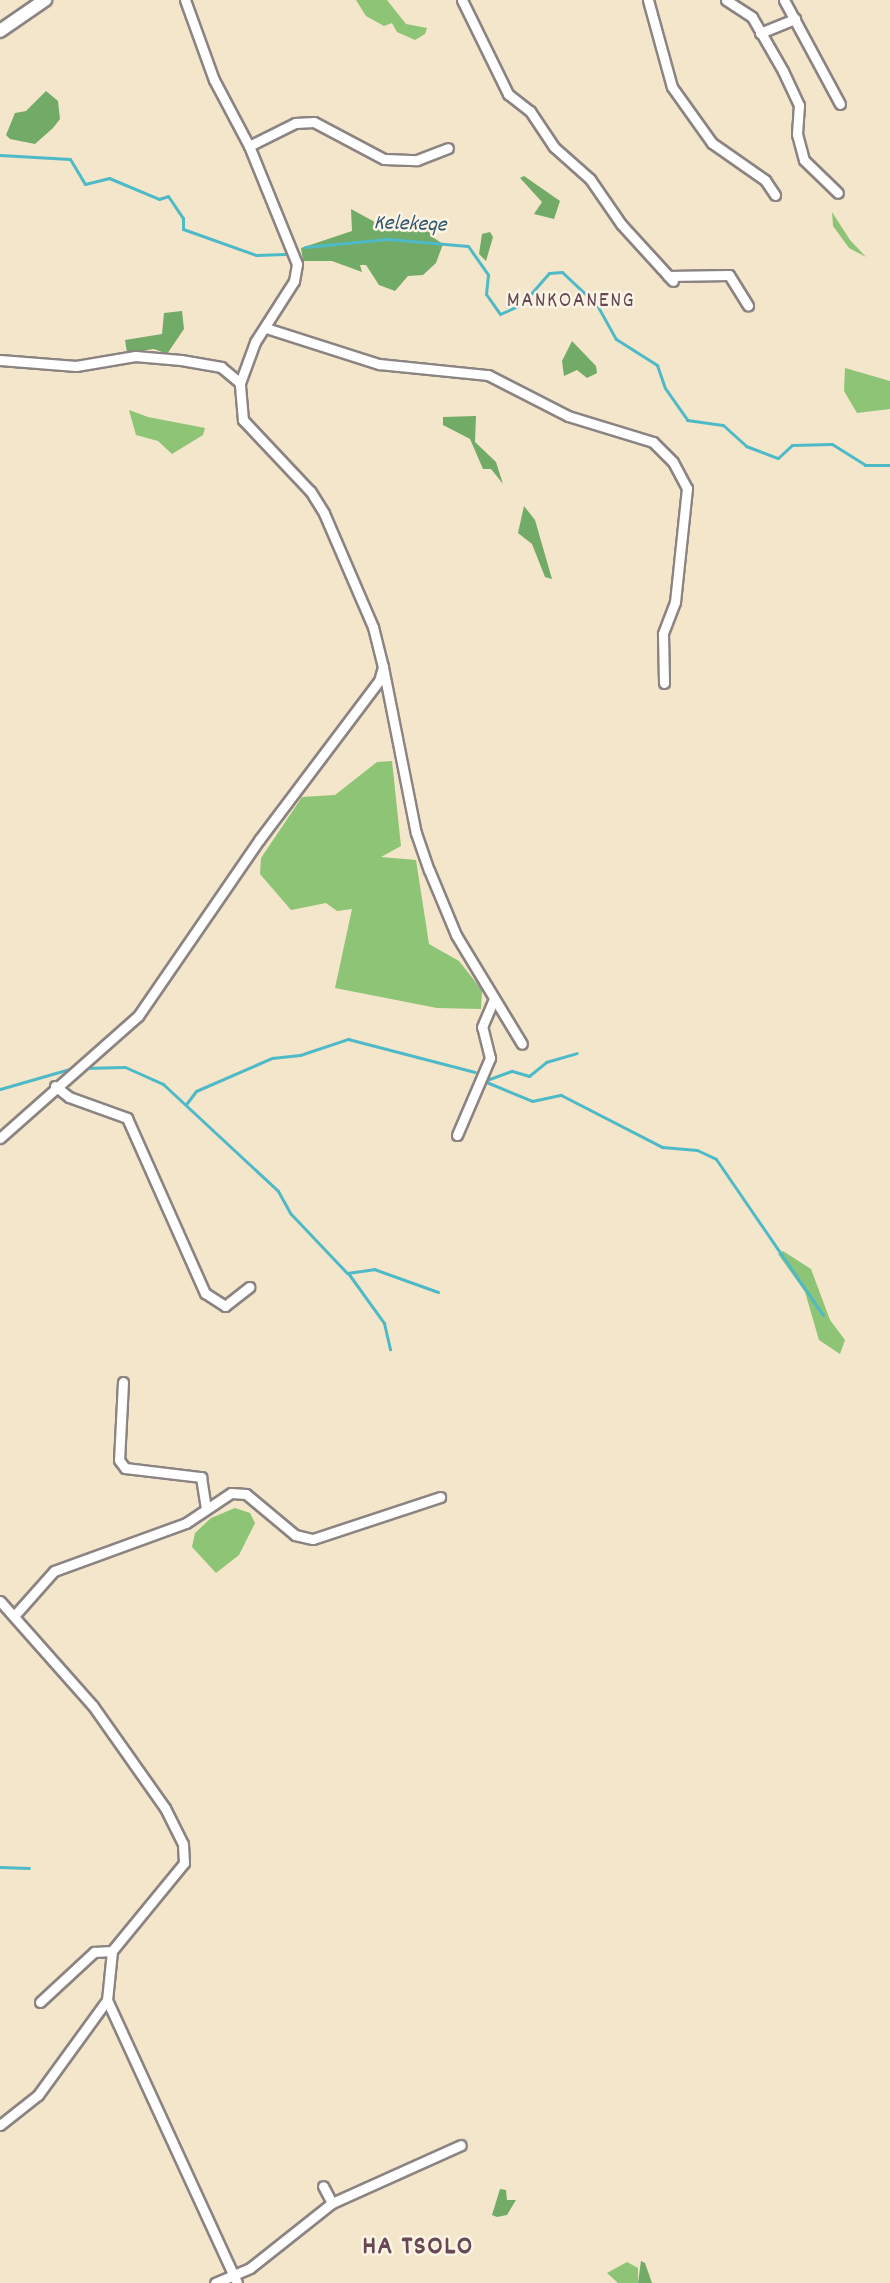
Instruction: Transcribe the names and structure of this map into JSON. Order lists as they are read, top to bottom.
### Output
{
  "districts": ["MANKOANENG", "HA TSOLO"],
  "water": ["Kelekeqe"]
}
